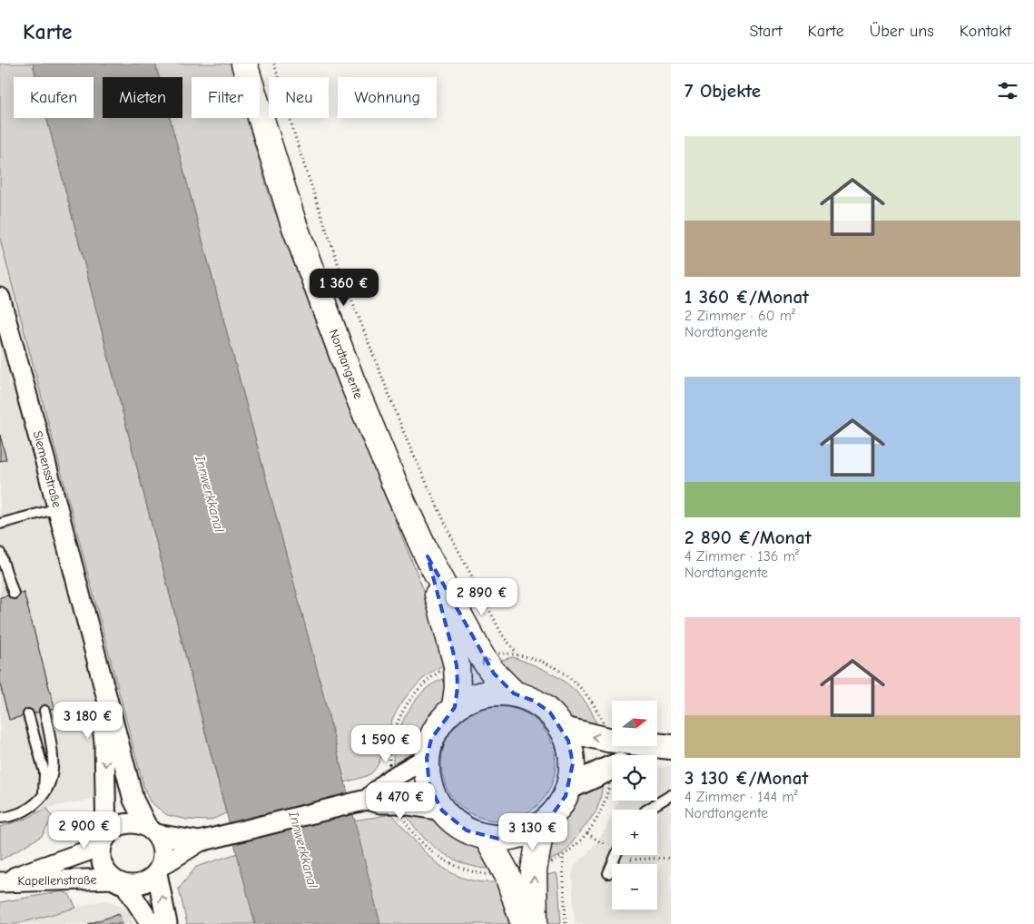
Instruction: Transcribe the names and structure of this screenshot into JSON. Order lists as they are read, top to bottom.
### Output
{
  "streets": {
    "main road": ["Nordtangente"],
    "street": ["Siemensstraße", "Kapellenstraße"]
  },
  "crossings": [
    ["Siemensstraße", "Kapellenstraße"]
  ],
  "water": ["Innwerkkanal"],
  "north": "right",
  "page": {
    "header": "Karte",
    "nav": [
      "Start",
      "Karte",
      "Über uns",
      "Kontakt"
    ],
    "heading": "7 Objekte",
    "chip": [
      "Kaufen",
      "Mieten",
      "Filter",
      "Neu",
      "Wohnung"
    ],
    "list": [
      {
        "name": "1 360 €/Monat",
        "note": "2 Zimmer · 60 m² · Nordtangente"
      },
      {
        "name": "2 890 €/Monat",
        "note": "4 Zimmer · 136 m² · Nordtangente"
      },
      {
        "name": "3 130 €/Monat",
        "note": "4 Zimmer · 144 m² · Nordtangente"
      }
    ],
    "price": [
      "1 360 €",
      "2 890 €",
      "3 180 €",
      "1 590 €",
      "4 470 €",
      "2 900 €",
      "3 130 €"
    ],
    "map_buttons": ["+", "−"]
  }
}
